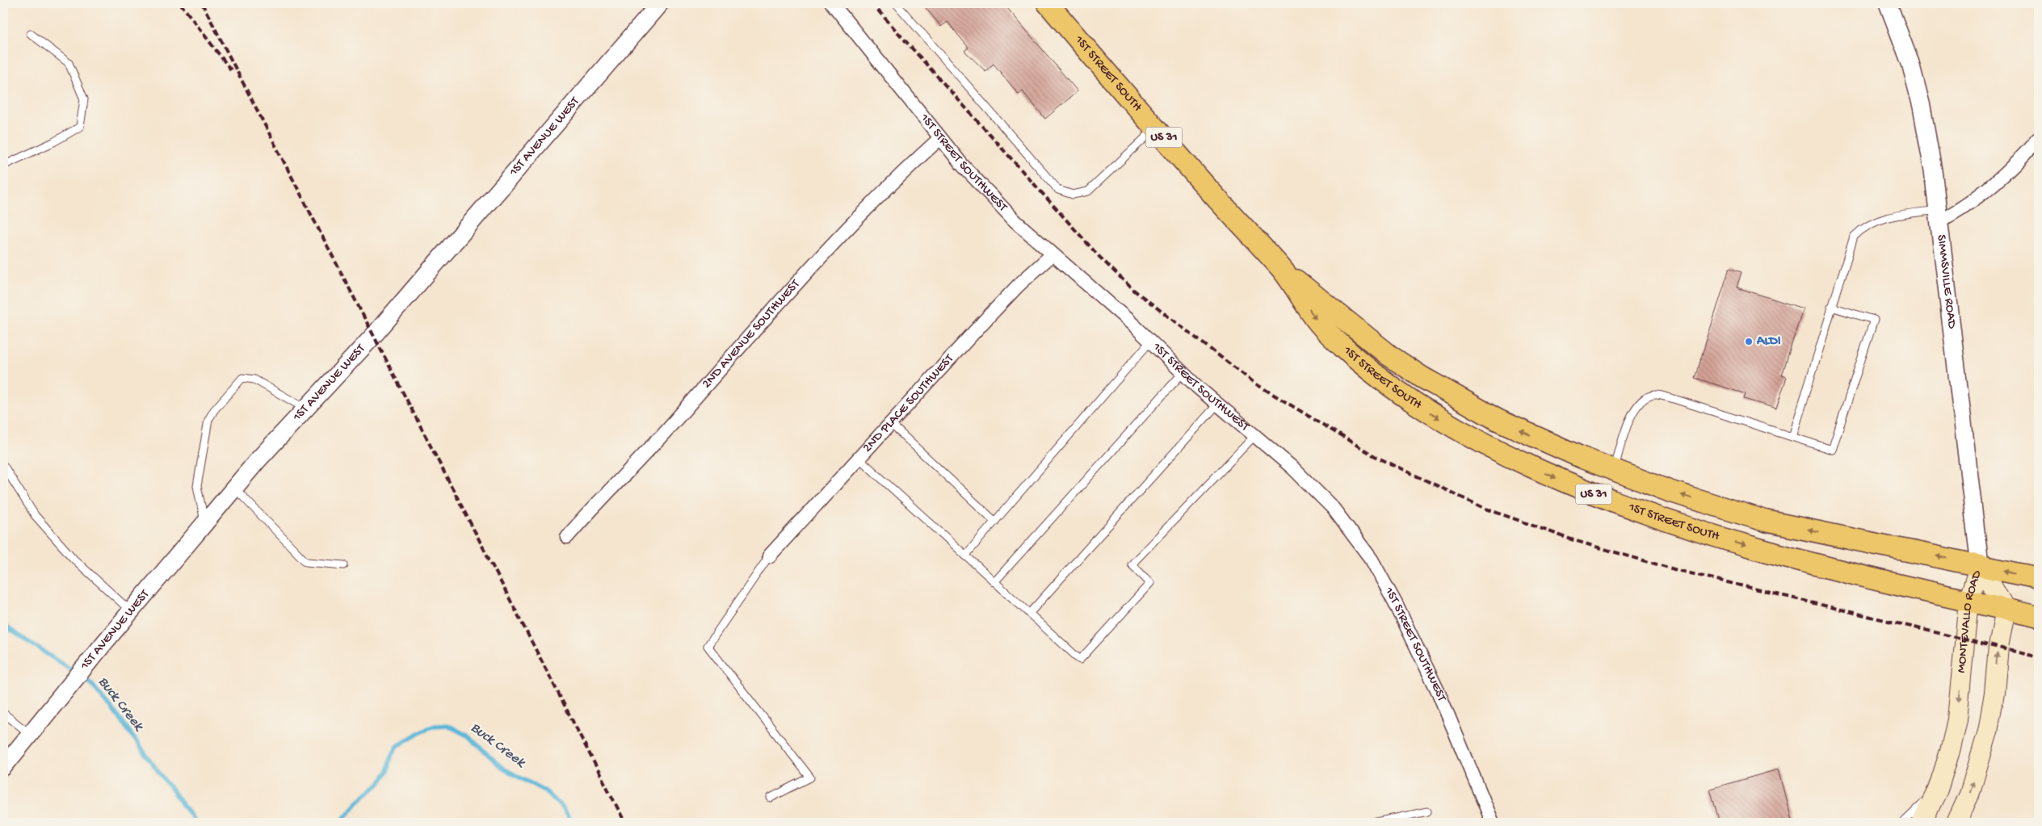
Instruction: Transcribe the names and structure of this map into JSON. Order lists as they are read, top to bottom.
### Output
{
  "streets": {
    "main road": ["1ST STREET SOUTH", "US 31", "MONTEVALLO ROAD"],
    "street": [
      "1ST AVENUE WEST",
      "1ST STREET SOUTHWEST",
      "SIMMSVILLE ROAD",
      "2ND AVENUE SOUTHWEST",
      "2ND PLACE SOUTHWEST"
    ]
  },
  "crossings": [
    ["1ST STREET SOUTH", "SIMMSVILLE ROAD"],
    ["1ST STREET SOUTH", "MONTEVALLO ROAD"],
    ["1ST STREET SOUTHWEST", "2ND AVENUE SOUTHWEST"],
    ["1ST STREET SOUTHWEST", "2ND PLACE SOUTHWEST"],
    ["SIMMSVILLE ROAD", "MONTEVALLO ROAD"]
  ],
  "water": ["Buck Creek"],
  "places": ["ALDI"]
}
